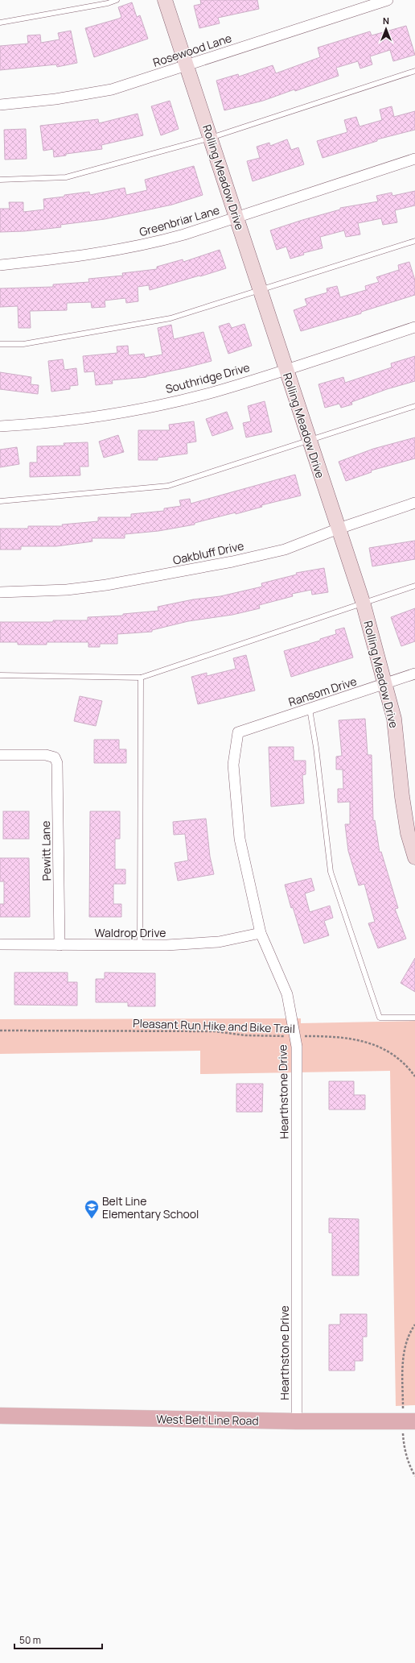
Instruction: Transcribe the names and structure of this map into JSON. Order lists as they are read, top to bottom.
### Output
{
  "streets": {
    "main road": ["West Belt Line Road"],
    "street": [
      "Rosewood Lane",
      "Rolling Meadow Drive",
      "Greenbriar Lane",
      "Southridge Drive",
      "Oakbluff Drive",
      "Ransom Drive",
      "Pewitt Lane",
      "Waldrop Drive",
      "Hearthstone Drive"
    ],
    "path": ["Pleasant Run Hike and Bike Trail"]
  },
  "crossings": [
    ["Rosewood Lane", "Rolling Meadow Drive"],
    ["Rolling Meadow Drive", "Greenbriar Lane"],
    ["Rolling Meadow Drive", "Southridge Drive"],
    ["Rolling Meadow Drive", "Oakbluff Drive"],
    ["Rolling Meadow Drive", "Ransom Drive"],
    ["Ransom Drive", "Hearthstone Drive"],
    ["Pewitt Lane", "Waldrop Drive"],
    ["Waldrop Drive", "Hearthstone Drive"],
    ["Pleasant Run Hike and Bike Trail", "Hearthstone Drive"],
    ["Hearthstone Drive", "West Belt Line Road"]
  ],
  "places": {
    "school or university": ["Belt Line Elementary School"]
  },
  "scale_bar": "50 m",
  "north": "top"
}
